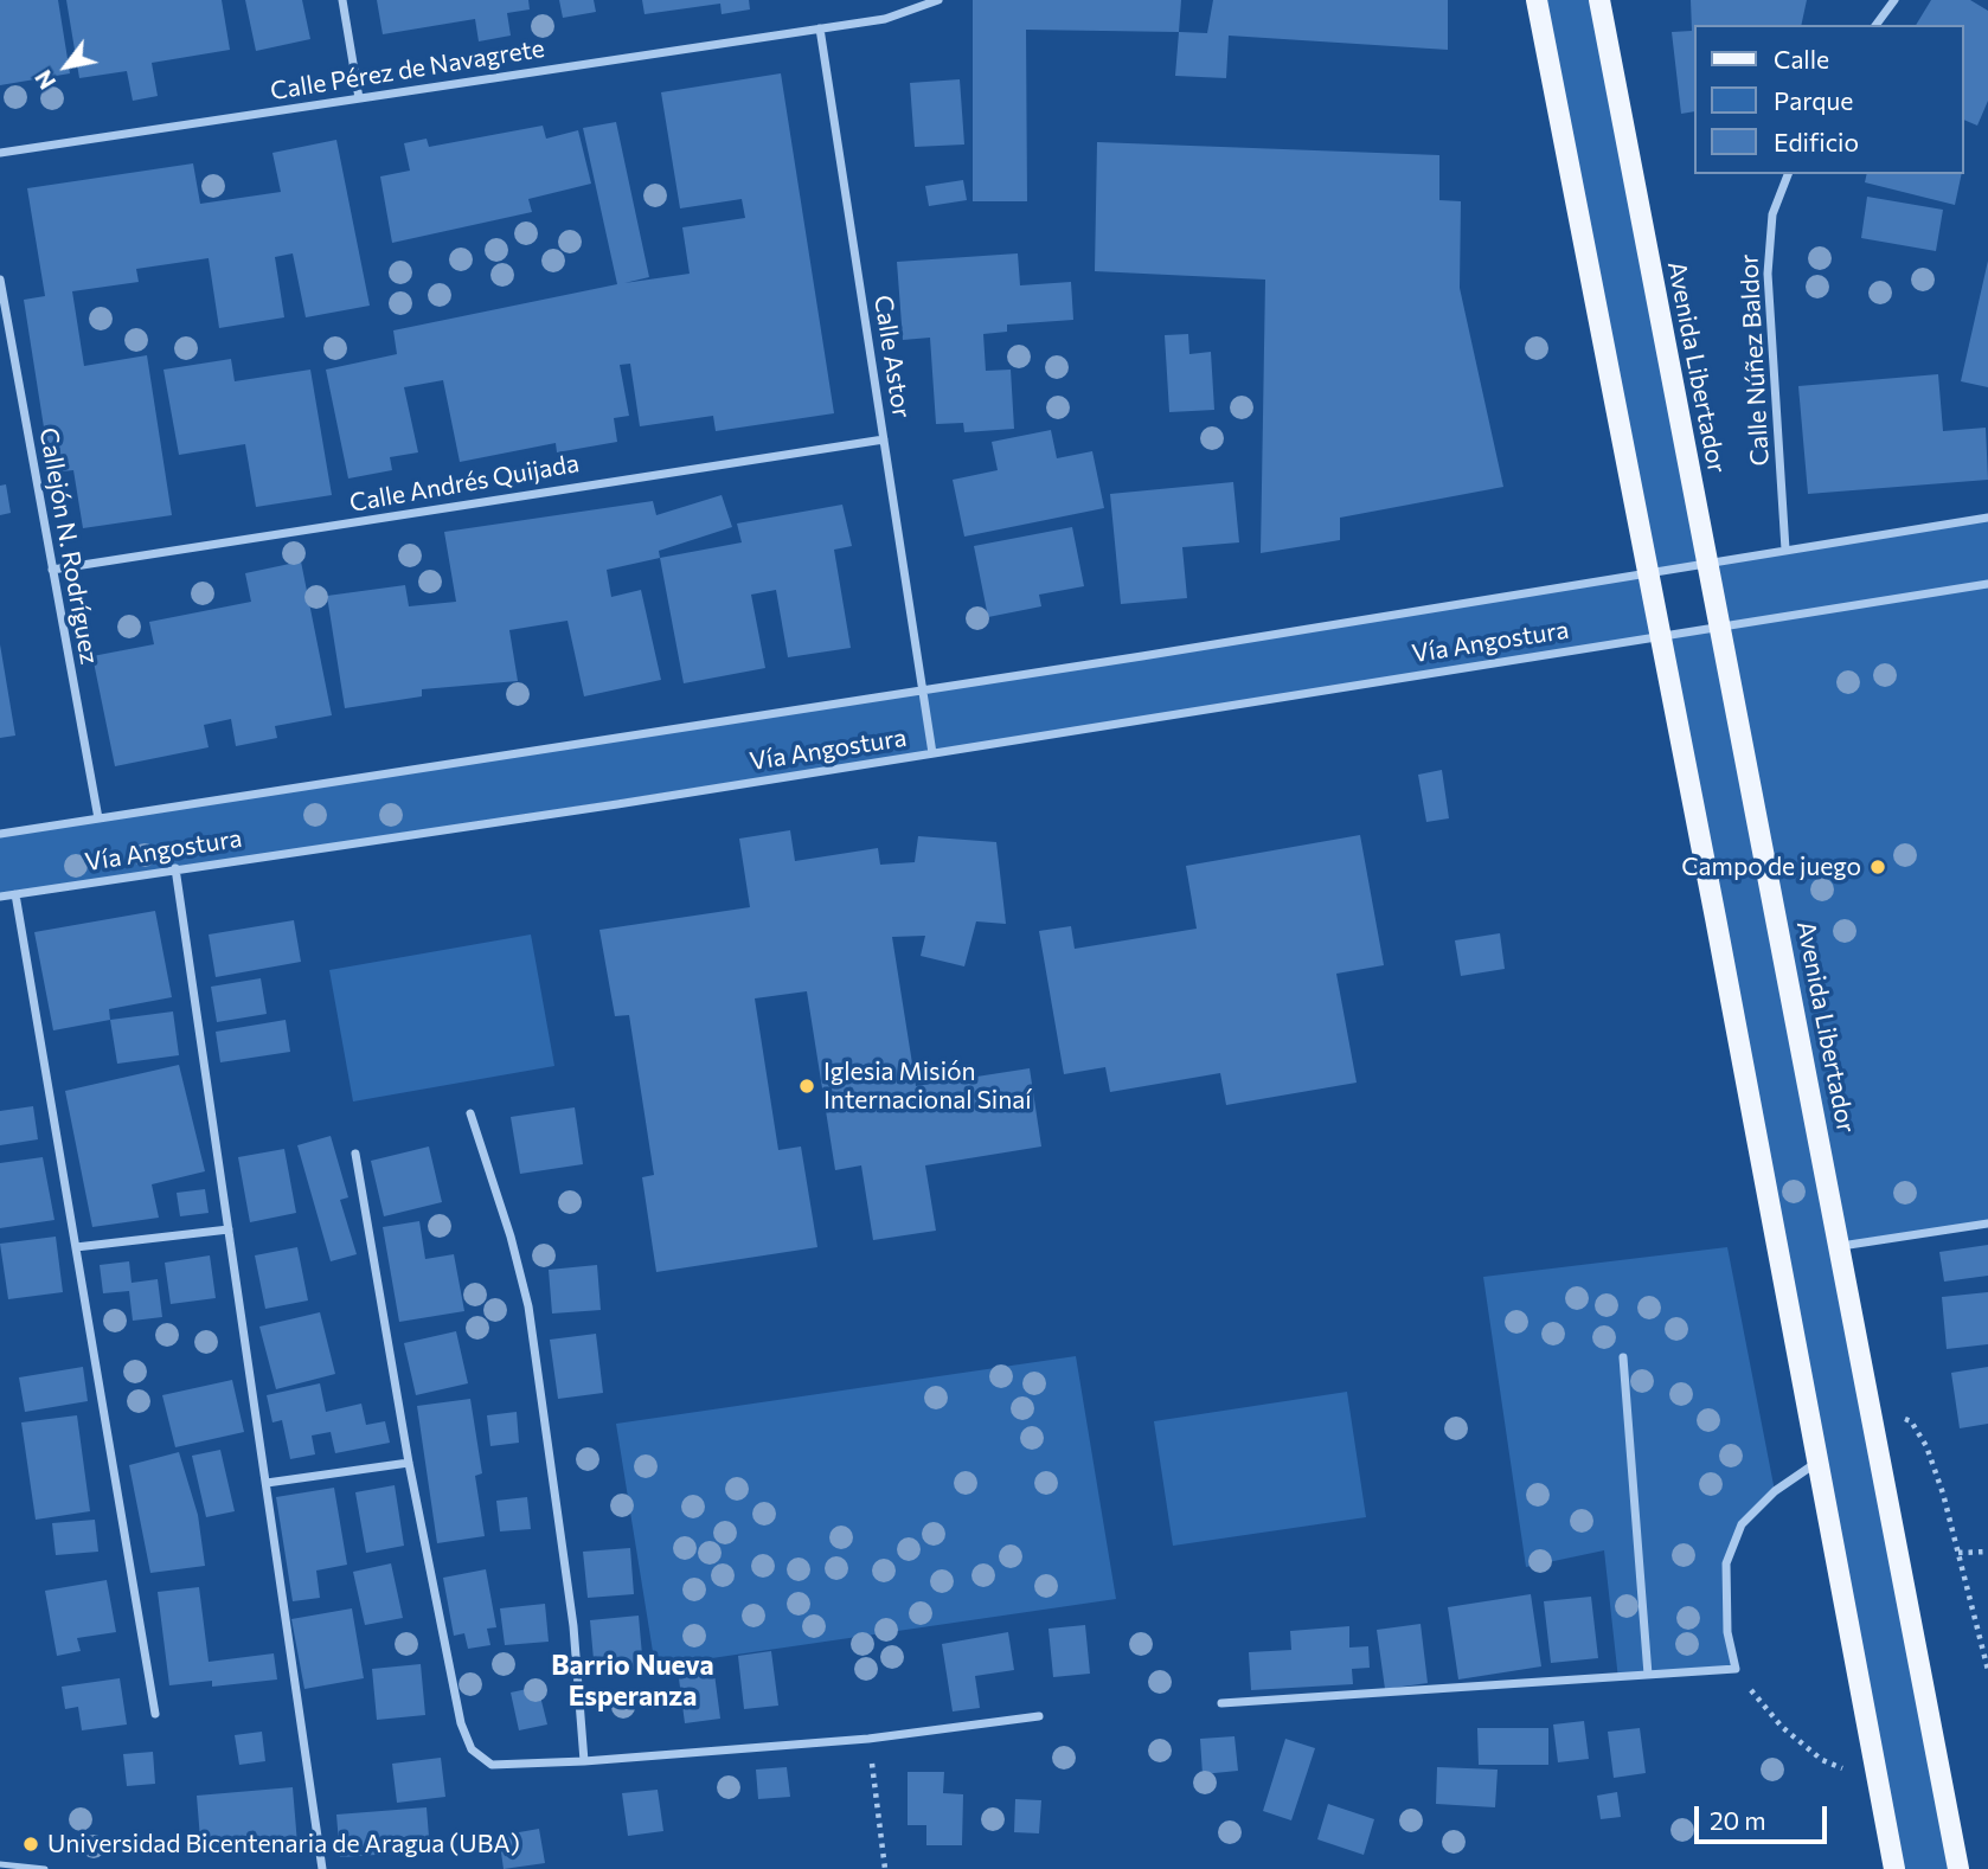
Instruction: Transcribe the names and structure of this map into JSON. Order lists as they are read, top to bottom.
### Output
{
  "streets": {
    "main road": ["Avenida Libertador"],
    "street": [
      "Calle Pérez de Navagrete",
      "Calle Astor",
      "Calle Núñez Baldor",
      "Calle Andrés Quijada",
      "Callejón N. Rodríguez",
      "Vía Angostura"
    ]
  },
  "crossings": [
    ["Calle Pérez de Navagrete", "Calle Astor"],
    ["Calle Astor", "Calle Andrés Quijada"],
    ["Calle Astor", "Vía Angostura"],
    ["Avenida Libertador", "Vía Angostura"],
    ["Calle Andrés Quijada", "Callejón N. Rodríguez"],
    ["Callejón N. Rodríguez", "Vía Angostura"]
  ],
  "districts": ["Barrio Nueva Esperanza"],
  "places": ["Campo de juego", "Iglesia Misión Internacional Sinaí", "Universidad Bicentenaria de Aragua (UBA)"],
  "legend": ["Calle", "Parque", "Edificio"],
  "scale_bar": "20 m",
  "north": "bottom left"
}
